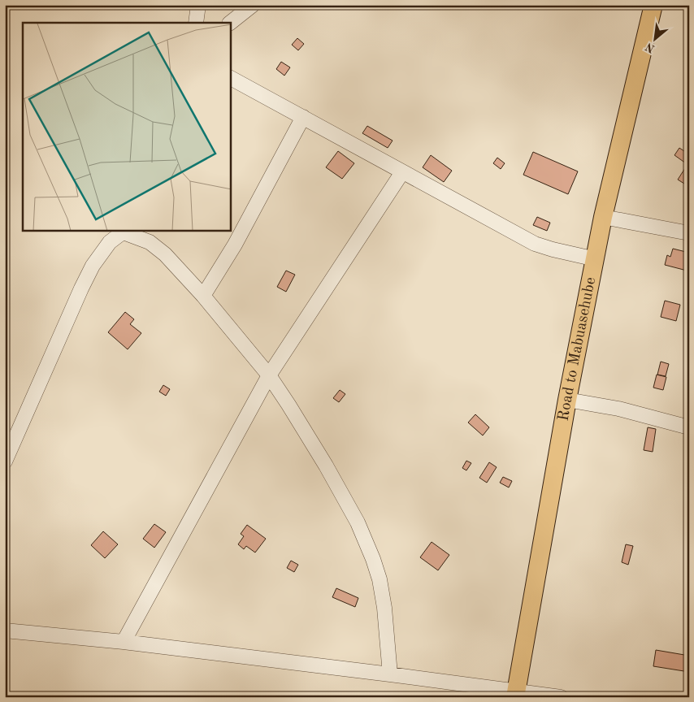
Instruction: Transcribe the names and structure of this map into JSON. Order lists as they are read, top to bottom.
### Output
{
  "streets": {
    "main road": ["Road to Mabuasehube"]
  },
  "north": "bottom left"
}
